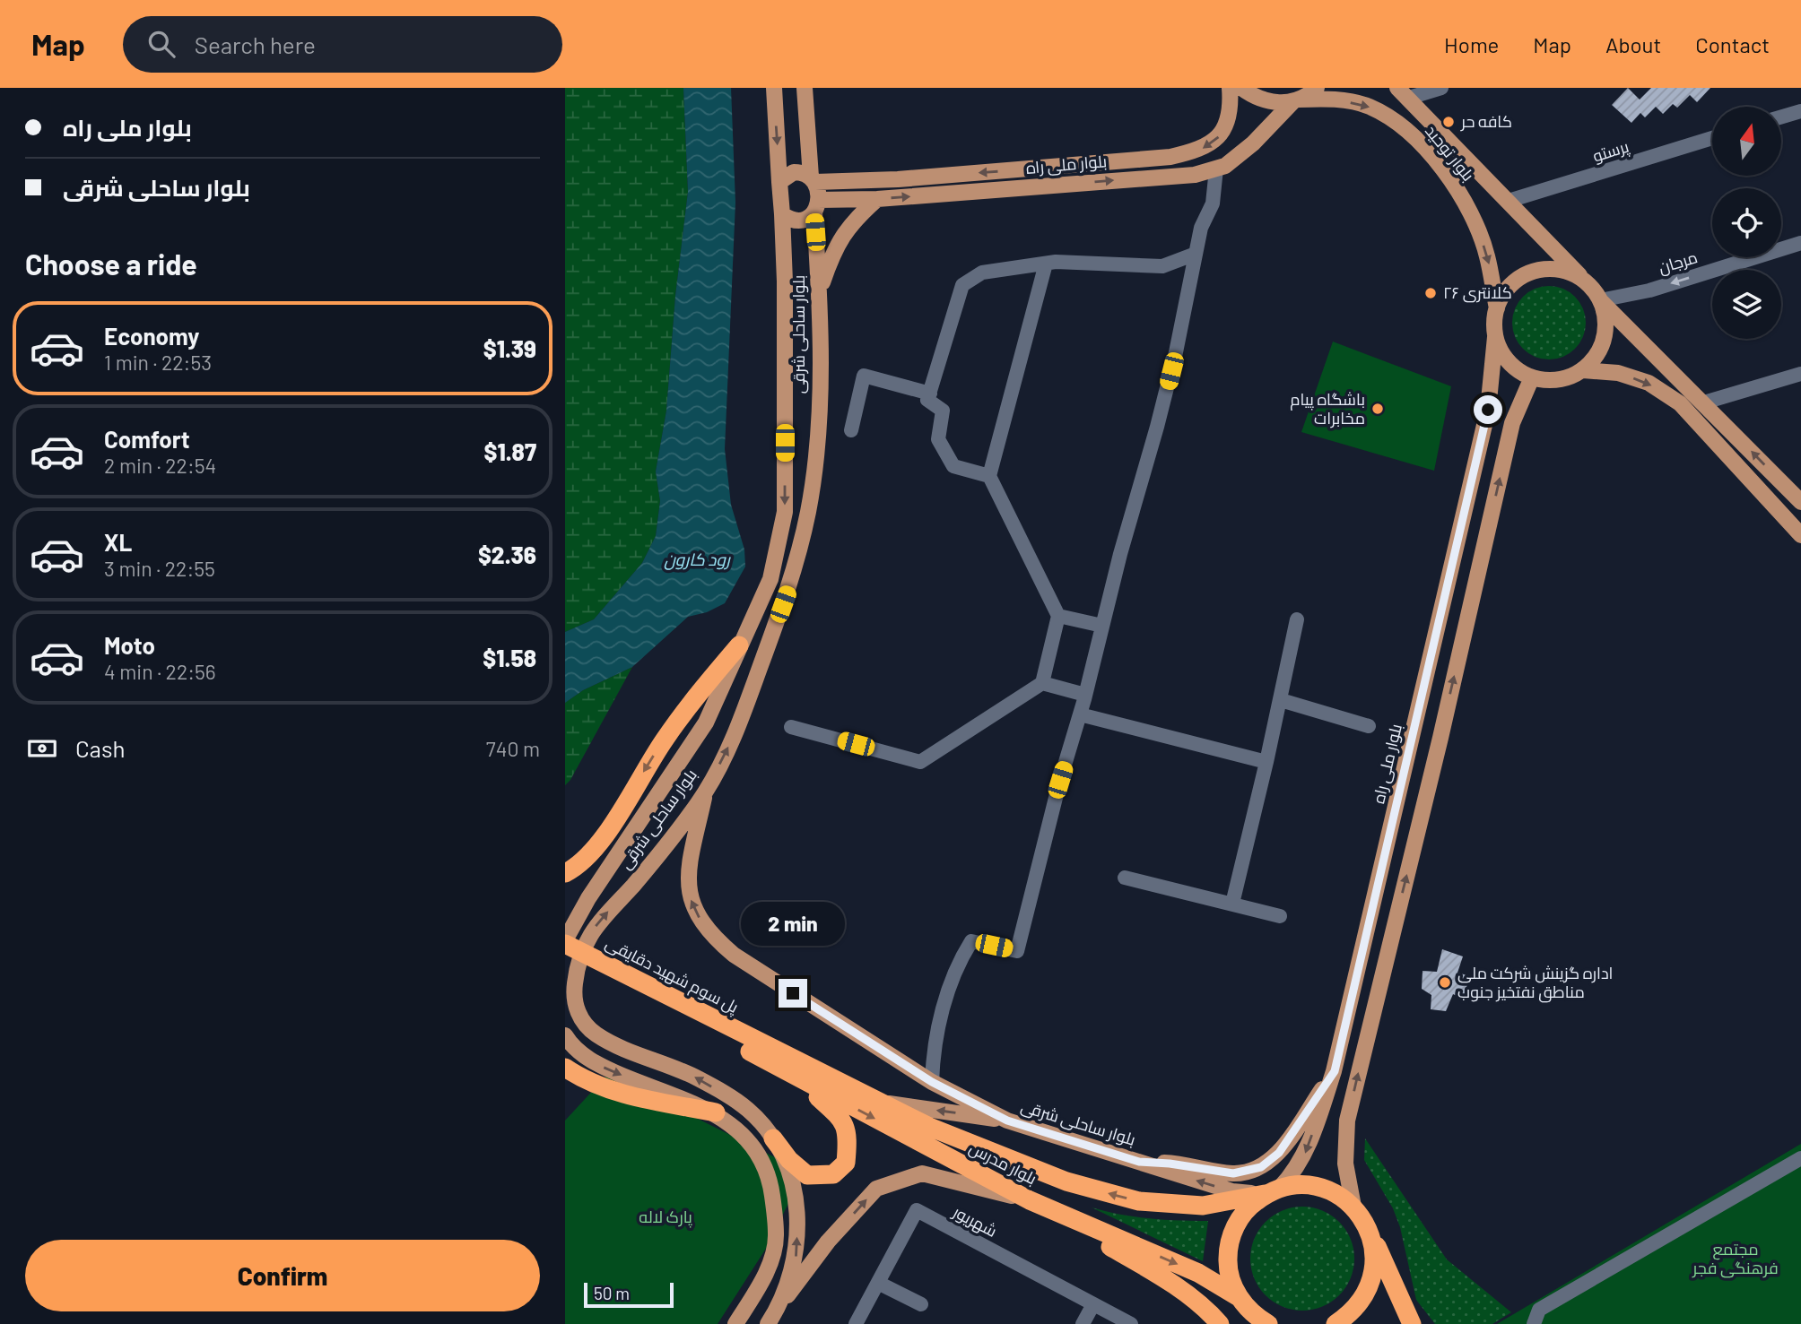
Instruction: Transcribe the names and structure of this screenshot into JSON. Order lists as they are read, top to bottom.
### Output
{
  "streets": {
    "highway": ["پل سوم شهید دقایقی", "بلوار مدرس"],
    "main road": ["بلوار توحید", "بلوار ملی راه", "بلوار ساحلی شرقی"],
    "street": ["پرستو", "مرجان", "شهریور"]
  },
  "crossings": [
    ["پرستو", "بلوار توحید"],
    ["بلوار توحید", "بلوار ملی راه"],
    ["بلوار توحید", "مرجان"],
    ["بلوار ملی راه", "مرجان"],
    ["بلوار ملی راه", "بلوار ساحلی شرقی"],
    ["بلوار ملی راه", "بلوار مدرس"],
    ["بلوار ساحلی شرقی", "پل سوم شهید دقایقی"],
    ["بلوار ساحلی شرقی", "بلوار مدرس"],
    ["پل سوم شهید دقایقی", "بلوار مدرس"]
  ],
  "water": ["رود کارون"],
  "parks": ["پارک لاله", "مجتمع فرهنگی فجر"],
  "places": [
    "کافه حر",
    "کلانتری ۲۶",
    "باشگاه پیام مخابرات",
    "اداره گزینش شرکت ملی مناطق نفتخیز جنوب"
  ],
  "scale_bar": "50 m",
  "north": "top",
  "page": {
    "header": "Map",
    "search": "Search here",
    "nav": [
      "Home",
      "Map",
      "About",
      "Contact"
    ],
    "banner": ["بلوار ملی راه", "بلوار ساحلی شرقی"],
    "heading": "Choose a ride",
    "list": [
      {
        "name": "Economy",
        "note": "1 min · 22:53",
        "value": "$1.39"
      },
      {
        "name": "Comfort",
        "note": "2 min · 22:54",
        "value": "$1.87"
      },
      {
        "name": "XL",
        "note": "3 min · 22:55",
        "value": "$2.36"
      },
      {
        "name": "Moto",
        "note": "4 min · 22:56",
        "value": "$1.58"
      }
    ],
    "pay": ["Cash", "740 m"],
    "bubble": "2 min",
    "buttons": "Confirm",
    "scale": "50 m"
  }
}
